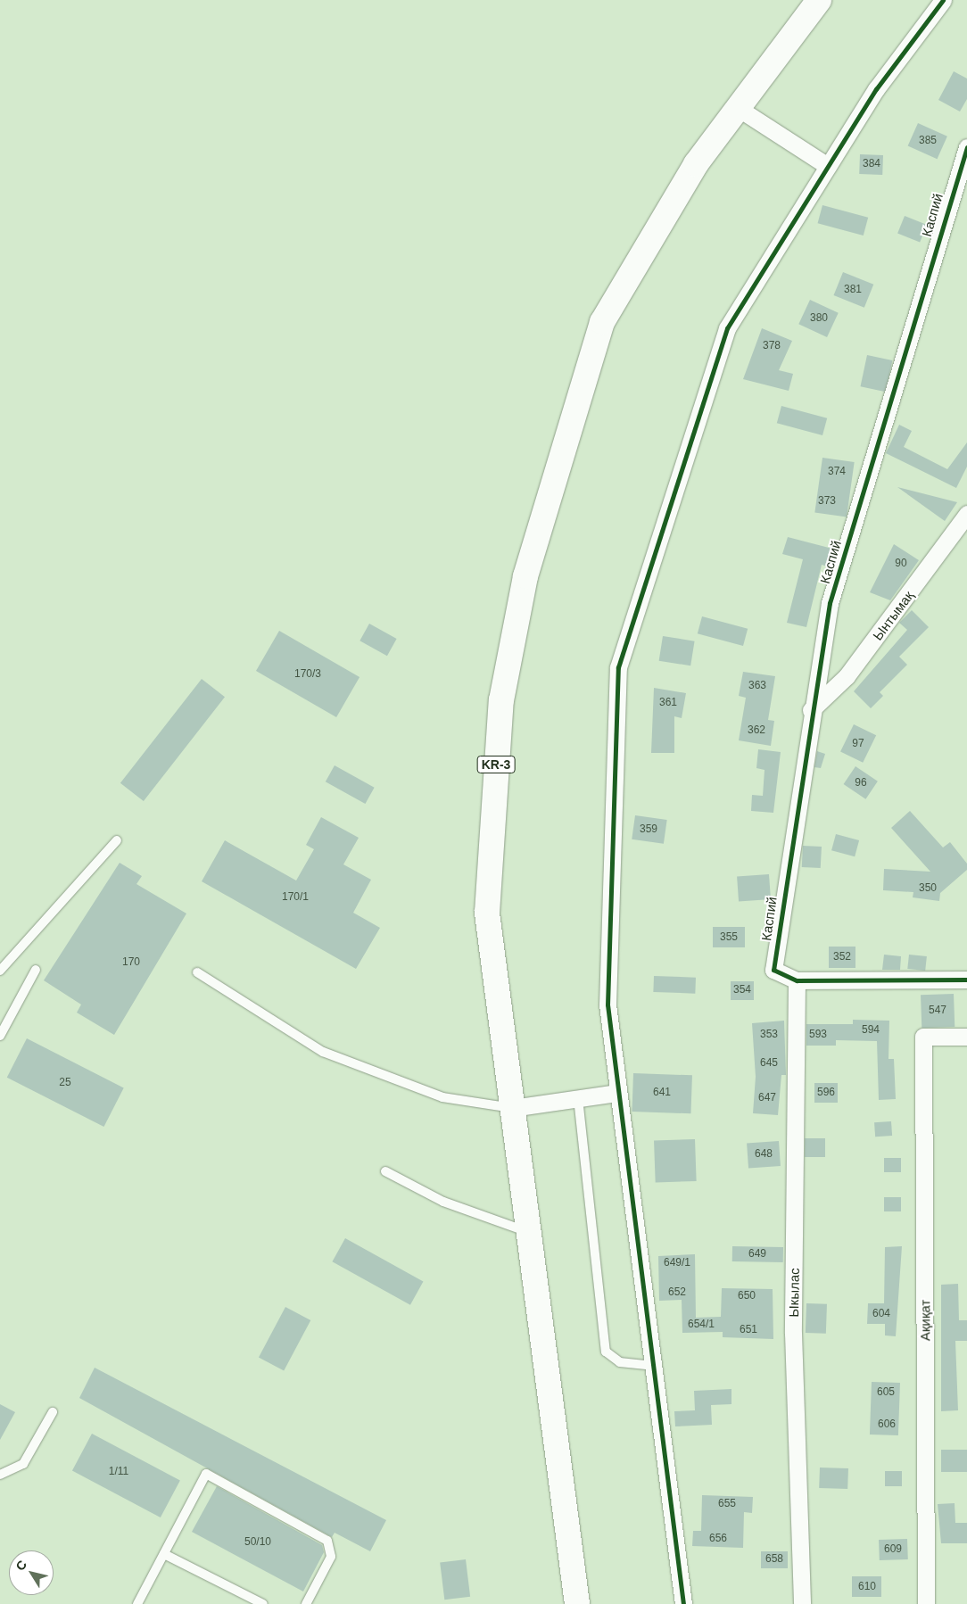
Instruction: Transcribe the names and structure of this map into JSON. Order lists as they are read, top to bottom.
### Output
{
  "streets": {
    "main road": ["KR-3"],
    "street": [
      "Каспий",
      "Ынтымақ",
      "Ыкылас",
      "Ақиқат"
    ]
  },
  "crossings": [
    ["Каспий", "Ынтымақ"],
    ["Каспий", "Ыкылас"]
  ],
  "house_numbers": [
    "385",
    "384",
    "381",
    "380",
    "378",
    "374",
    "373",
    "90",
    "170/3",
    "363",
    "361",
    "362",
    "97",
    "96",
    "359",
    "350",
    "170/1",
    "355",
    "352",
    "170",
    "354",
    "547",
    "594",
    "353",
    "593",
    "645",
    "25",
    "641",
    "596",
    "647",
    "648",
    "649",
    "649/1",
    "652",
    "650",
    "604",
    "654/1",
    "651",
    "605",
    "606",
    "1/11",
    "655",
    "656",
    "50/10",
    "609",
    "658",
    "610"
  ],
  "north": "top left"
}
